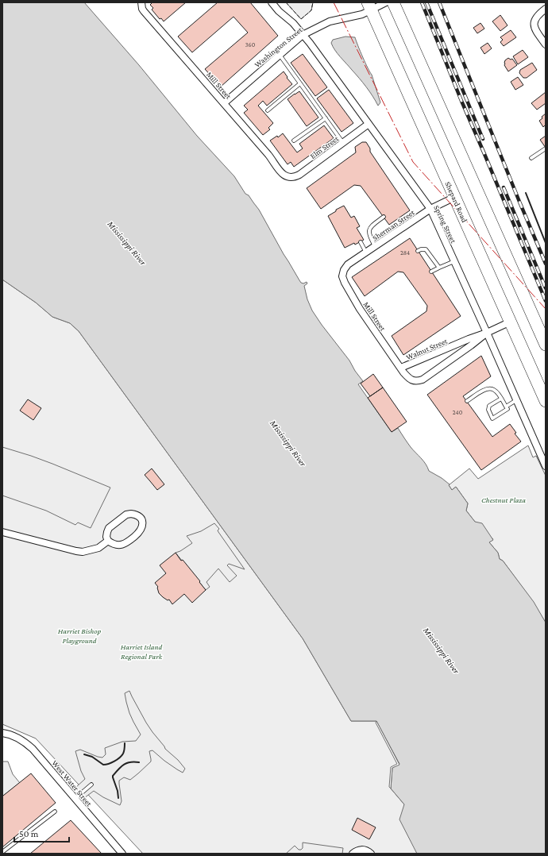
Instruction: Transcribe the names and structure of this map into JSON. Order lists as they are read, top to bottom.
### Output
{
  "streets": {
    "highway": ["Shepard Road"],
    "street": [
      "Washington Street",
      "Mill Street",
      "Elm Street",
      "Spring Street",
      "Sherman Street",
      "Walnut Street",
      "West Water Street"
    ]
  },
  "crossings": [
    ["Washington Street", "Mill Street"],
    ["Washington Street", "Shepard Road"],
    ["Washington Street", "Spring Street"],
    ["Mill Street", "Elm Street"],
    ["Mill Street", "Sherman Street"],
    ["Mill Street", "Walnut Street"],
    ["Elm Street", "Spring Street"],
    ["Shepard Road", "Sherman Street"],
    ["Shepard Road", "Walnut Street"],
    ["Spring Street", "Sherman Street"],
    ["Spring Street", "Walnut Street"]
  ],
  "water": ["Mississippi River"],
  "parks": ["Chestnut Plaza", "Harriet Bishop Playground", "Harriet Island Regional Park"],
  "house_numbers": ["360", "284", "240"],
  "scale_bar": "50 m"
}
